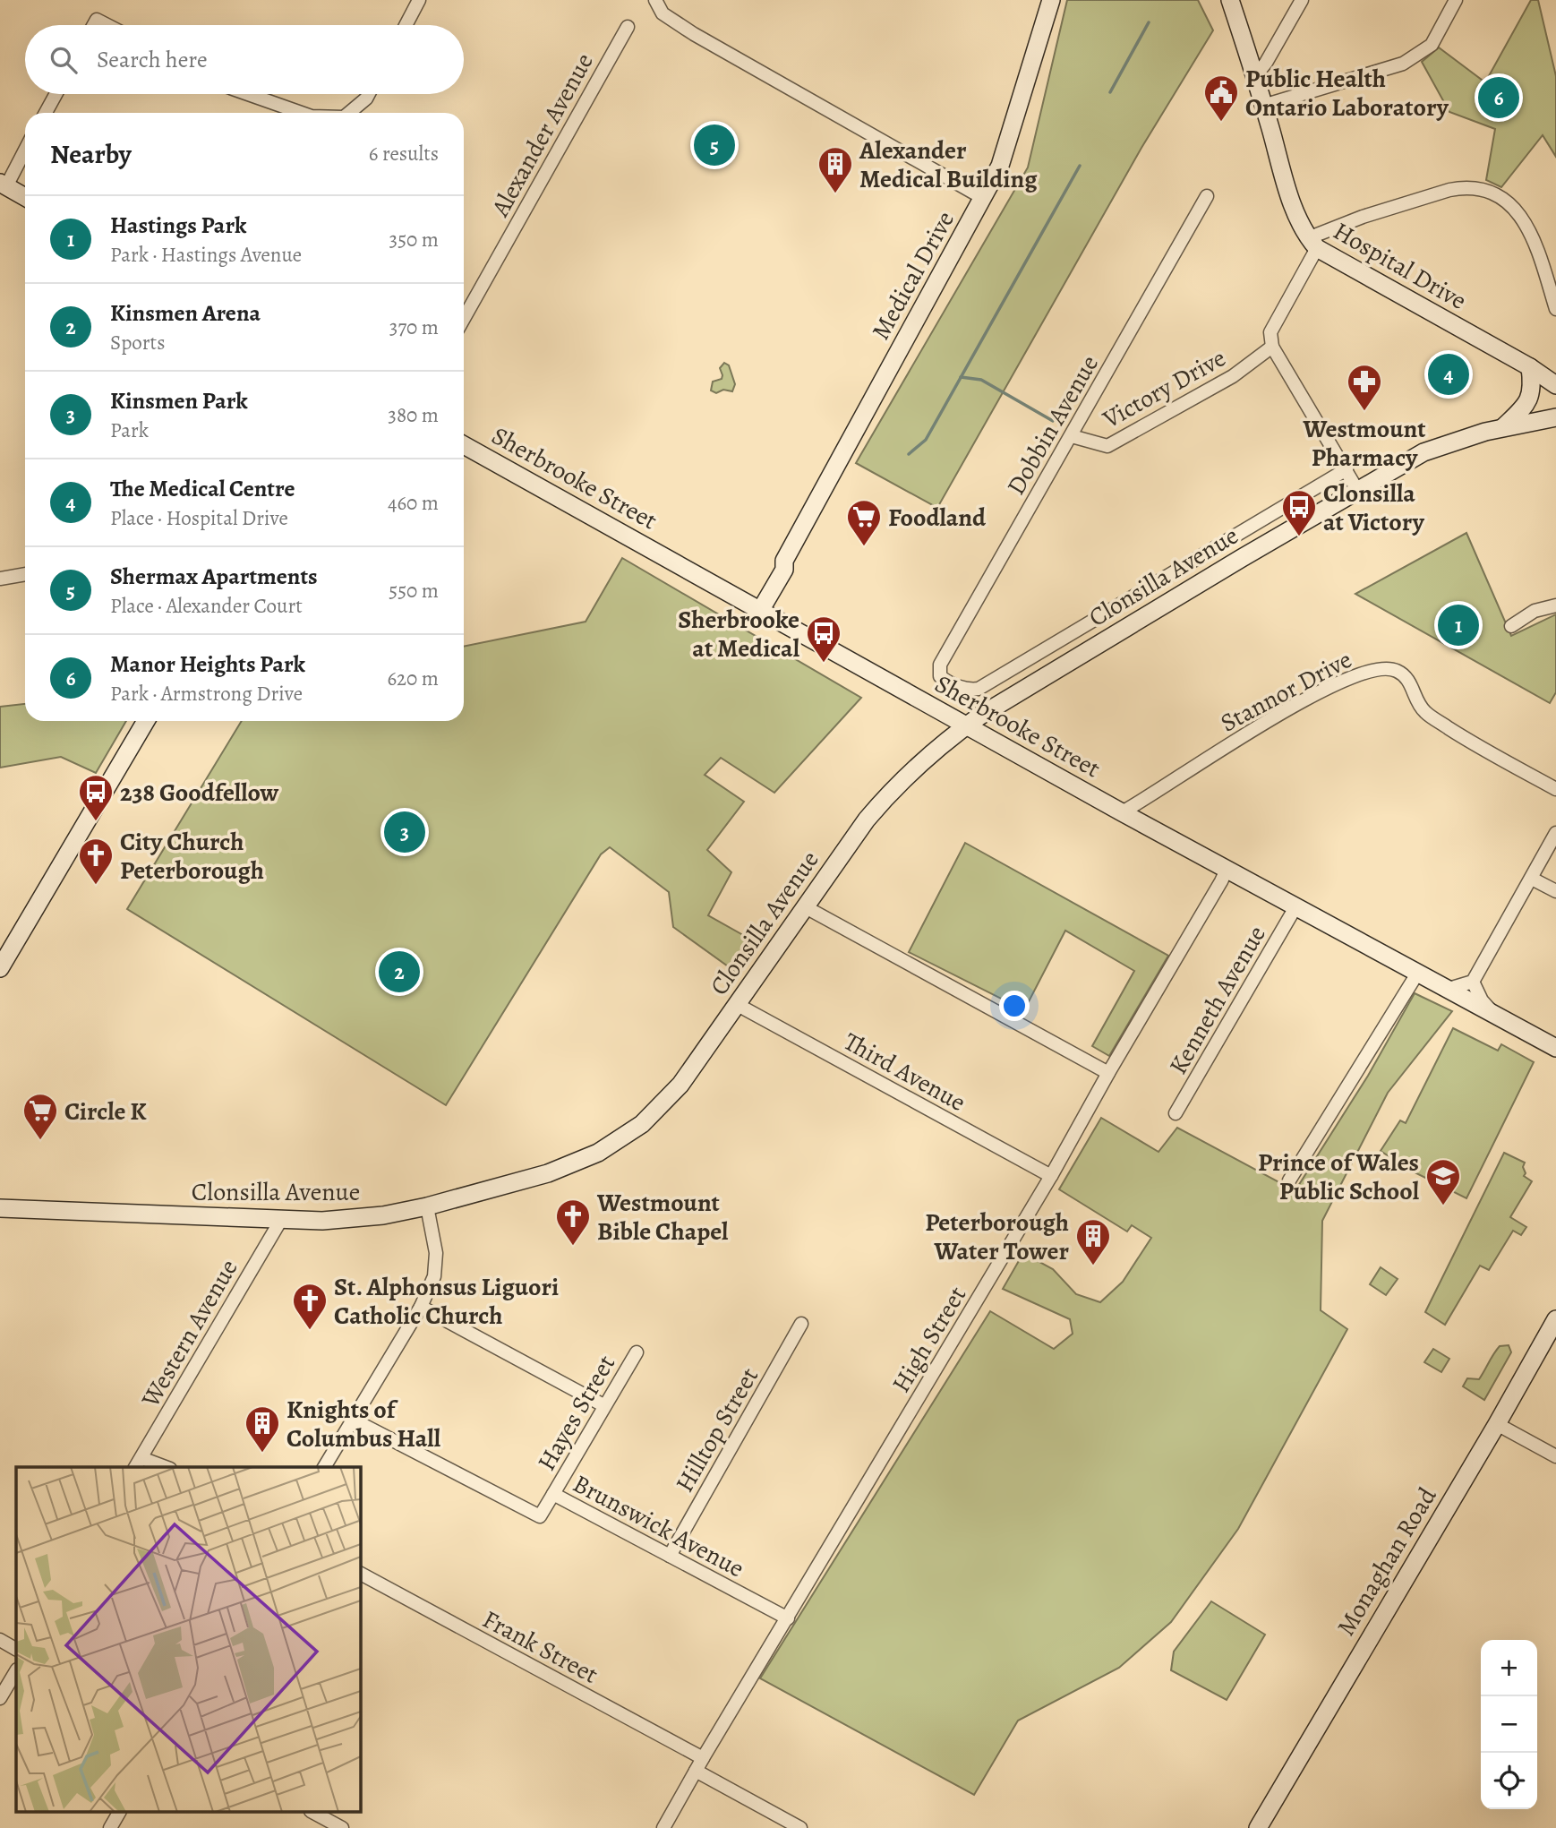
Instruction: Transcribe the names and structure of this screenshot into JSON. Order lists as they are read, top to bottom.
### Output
{
  "streets": {
    "main road": [
      "Hospital Drive",
      "Medical Drive",
      "Sherbrooke Street",
      "Clonsilla Avenue",
      "Monaghan Road"
    ],
    "street": [
      "Alexander Avenue",
      "Victory Drive",
      "Dobbin Avenue",
      "Stannor Drive",
      "Kenneth Avenue",
      "Third Avenue",
      "Western Avenue",
      "High Street",
      "Hayes Street",
      "Hilltop Street",
      "Brunswick Avenue",
      "Frank Street"
    ]
  },
  "crossings": [
    ["Medical Drive", "Sherbrooke Street"],
    ["Victory Drive", "Dobbin Avenue"],
    ["Dobbin Avenue", "Clonsilla Avenue"],
    ["Sherbrooke Street", "Clonsilla Avenue"],
    ["Sherbrooke Street", "Stannor Drive"],
    ["Sherbrooke Street", "Kenneth Avenue"],
    ["Sherbrooke Street", "High Street"],
    ["Clonsilla Avenue", "Third Avenue"],
    ["Clonsilla Avenue", "Western Avenue"],
    ["Third Avenue", "High Street"],
    ["High Street", "Brunswick Avenue"],
    ["High Street", "Frank Street"],
    ["Hayes Street", "Brunswick Avenue"],
    ["Hilltop Street", "Brunswick Avenue"]
  ],
  "places": {
    "public building": ["Public Health Ontario Laboratory"],
    "building": ["Alexander Medical Building", "Peterborough Water Tower", "Knights of Columbus Hall"],
    "pharmacy": ["Westmount Pharmacy"],
    "bus stop": ["Clonsilla at Victory", "Sherbrooke at Medical", "238 Goodfellow"],
    "supermarket": ["Foodland", "Circle K"],
    "church": ["City Church Peterborough", "Westmount Bible Chapel", "St. Alphonsus Liguori Catholic Church"],
    "school or university": ["Prince of Wales Public School"]
  },
  "page": {
    "search": "Search here",
    "pins": [
      "6",
      "5",
      "4",
      "1",
      "3",
      "2"
    ],
    "heading": ["Nearby", "6 results"],
    "list": [
      {
        "mark": "1",
        "name": "Hastings Park",
        "note": "Park · Hastings Avenue",
        "value": "350 m"
      },
      {
        "mark": "2",
        "name": "Kinsmen Arena",
        "note": "Sports",
        "value": "370 m"
      },
      {
        "mark": "3",
        "name": "Kinsmen Park",
        "note": "Park",
        "value": "380 m"
      },
      {
        "mark": "4",
        "name": "The Medical Centre",
        "note": "Place · Hospital Drive",
        "value": "460 m"
      },
      {
        "mark": "5",
        "name": "Shermax Apartments",
        "note": "Place · Alexander Court",
        "value": "550 m"
      },
      {
        "mark": "6",
        "name": "Manor Heights Park",
        "note": "Park · Armstrong Drive",
        "value": "620 m"
      }
    ],
    "map_buttons": ["+", "−"]
  }
}
